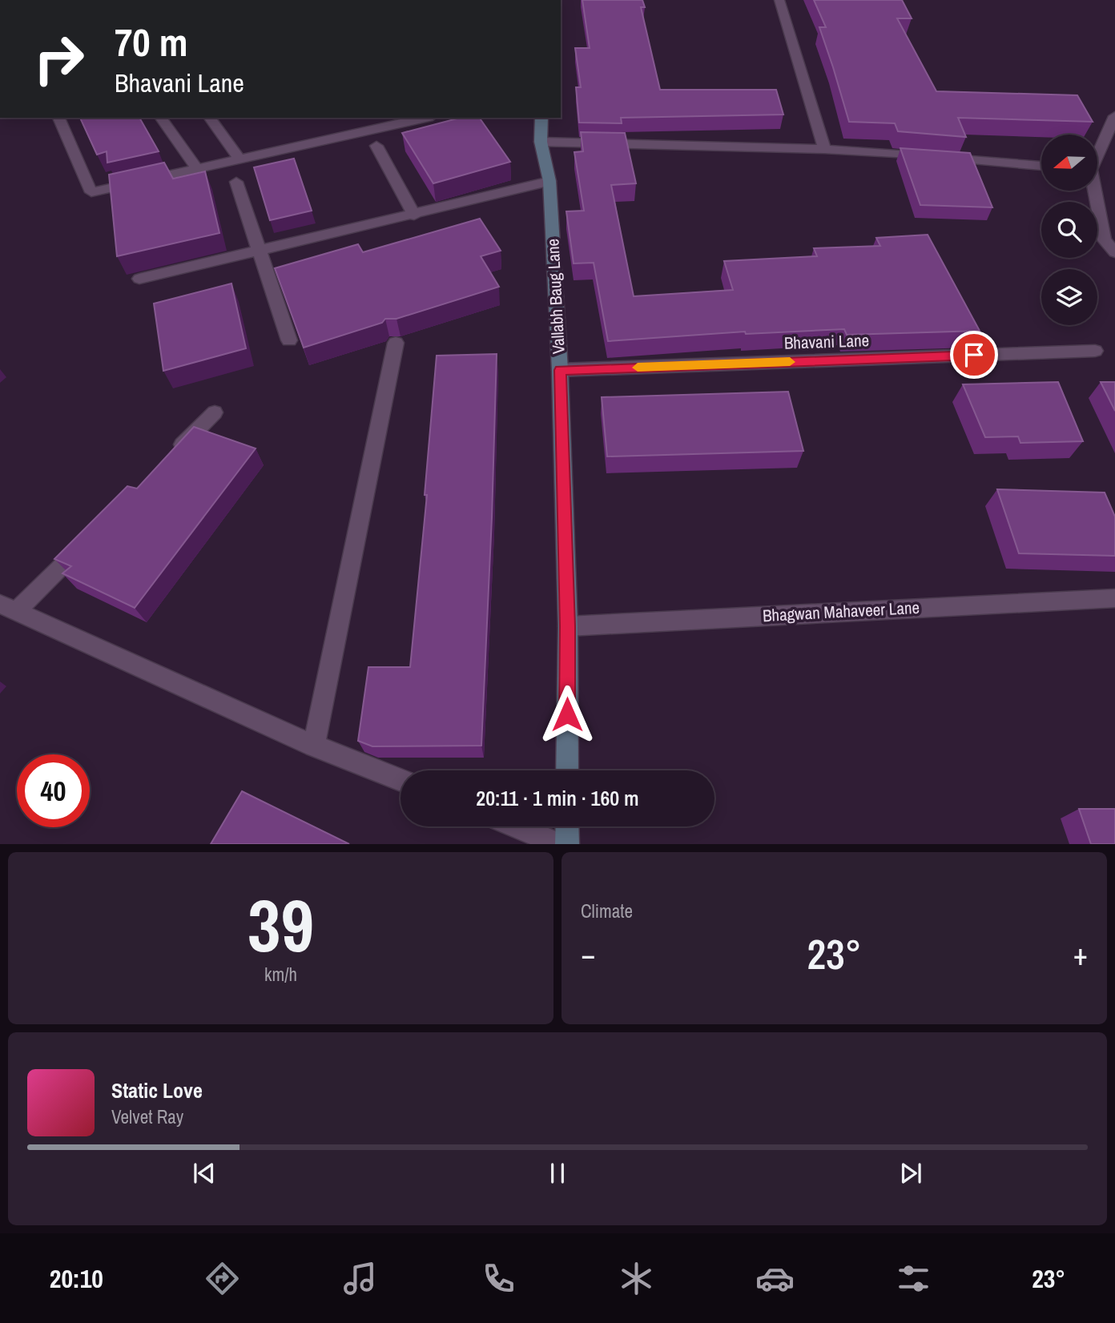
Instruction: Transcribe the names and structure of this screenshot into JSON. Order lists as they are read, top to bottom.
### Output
{
  "streets": {
    "street": ["Vallabh Baug Lane", "Bhavani Lane", "Bhagwan Mahaveer Lane"]
  },
  "crossings": [
    ["Vallabh Baug Lane", "Bhavani Lane"],
    ["Vallabh Baug Lane", "Bhagwan Mahaveer Lane"]
  ],
  "north": "left",
  "page": {
    "turn": ["70 m", "Bhavani Lane"],
    "limit": "40",
    "trip": "20:11 · 1 min · 160 m",
    "tile": [
      ["39", "km/h"],
      "Climate"
    ],
    "heat": ["−", "23°", "+"],
    "song": ["Static Love", "Velvet Ray"],
    "tabs": ["20:10", "23°"]
  }
}
